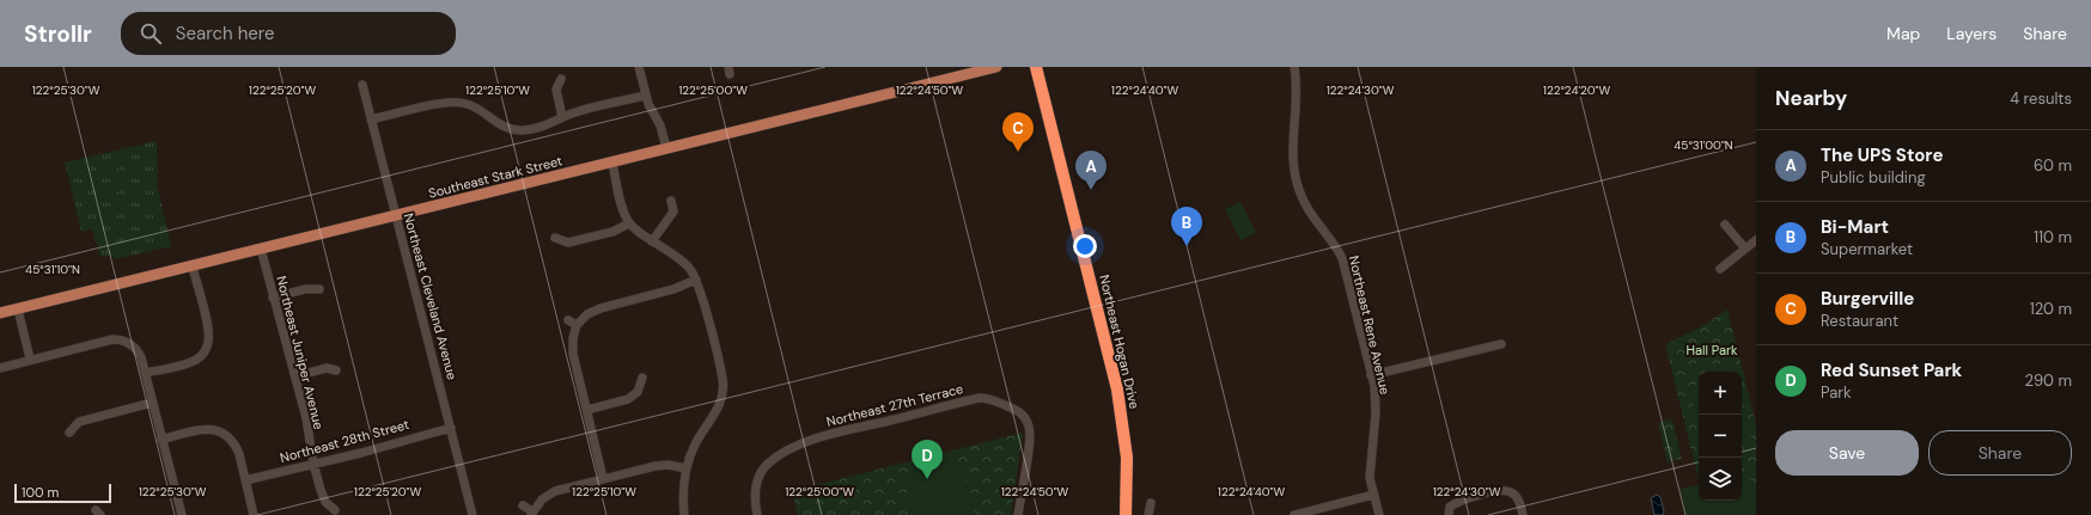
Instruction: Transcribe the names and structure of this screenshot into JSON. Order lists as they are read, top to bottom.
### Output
{
  "streets": {
    "highway": ["Northeast Hogan Drive"],
    "main road": ["Southeast Stark Street"],
    "street": [
      "Northeast Cleveland Avenue",
      "Northeast Rene Avenue",
      "Northeast Juniper Avenue",
      "Northeast 27th Terrace",
      "Northeast 28th Street"
    ]
  },
  "crossings": [
    ["Southeast Stark Street", "Northeast Cleveland Avenue"],
    ["Southeast Stark Street", "Northeast Juniper Avenue"],
    ["Northeast Cleveland Avenue", "Northeast 28th Street"],
    ["Northeast Juniper Avenue", "Northeast 28th Street"]
  ],
  "parks": ["Hall Park"],
  "scale_bar": "100 m",
  "page": {
    "header": "Strollr",
    "search": "Search here",
    "nav": ["Map", "Layers", "Share"],
    "heading": ["Nearby", "4 results"],
    "pins": [
      "C",
      "A",
      "B",
      "D"
    ],
    "list": [
      {
        "mark": "A",
        "name": "The UPS Store",
        "note": "Public building",
        "value": "60 m"
      },
      {
        "mark": "B",
        "name": "Bi-Mart",
        "note": "Supermarket",
        "value": "110 m"
      },
      {
        "mark": "C",
        "name": "Burgerville",
        "note": "Restaurant",
        "value": "120 m"
      },
      {
        "mark": "D",
        "name": "Red Sunset Park",
        "note": "Park",
        "value": "290 m"
      }
    ],
    "map_buttons": ["+", "−"],
    "buttons": ["Save", "Share"],
    "scale": "100 m"
  },
  "coordinates": [
    "122°25'30\"W",
    "122°25'20\"W",
    "122°25'10\"W",
    "122°25'00\"W",
    "122°24'50\"W",
    "122°24'40\"W",
    "122°24'30\"W",
    "122°24'20\"W",
    "45°31'00\"N",
    "45°31'10\"N"
  ]
}
